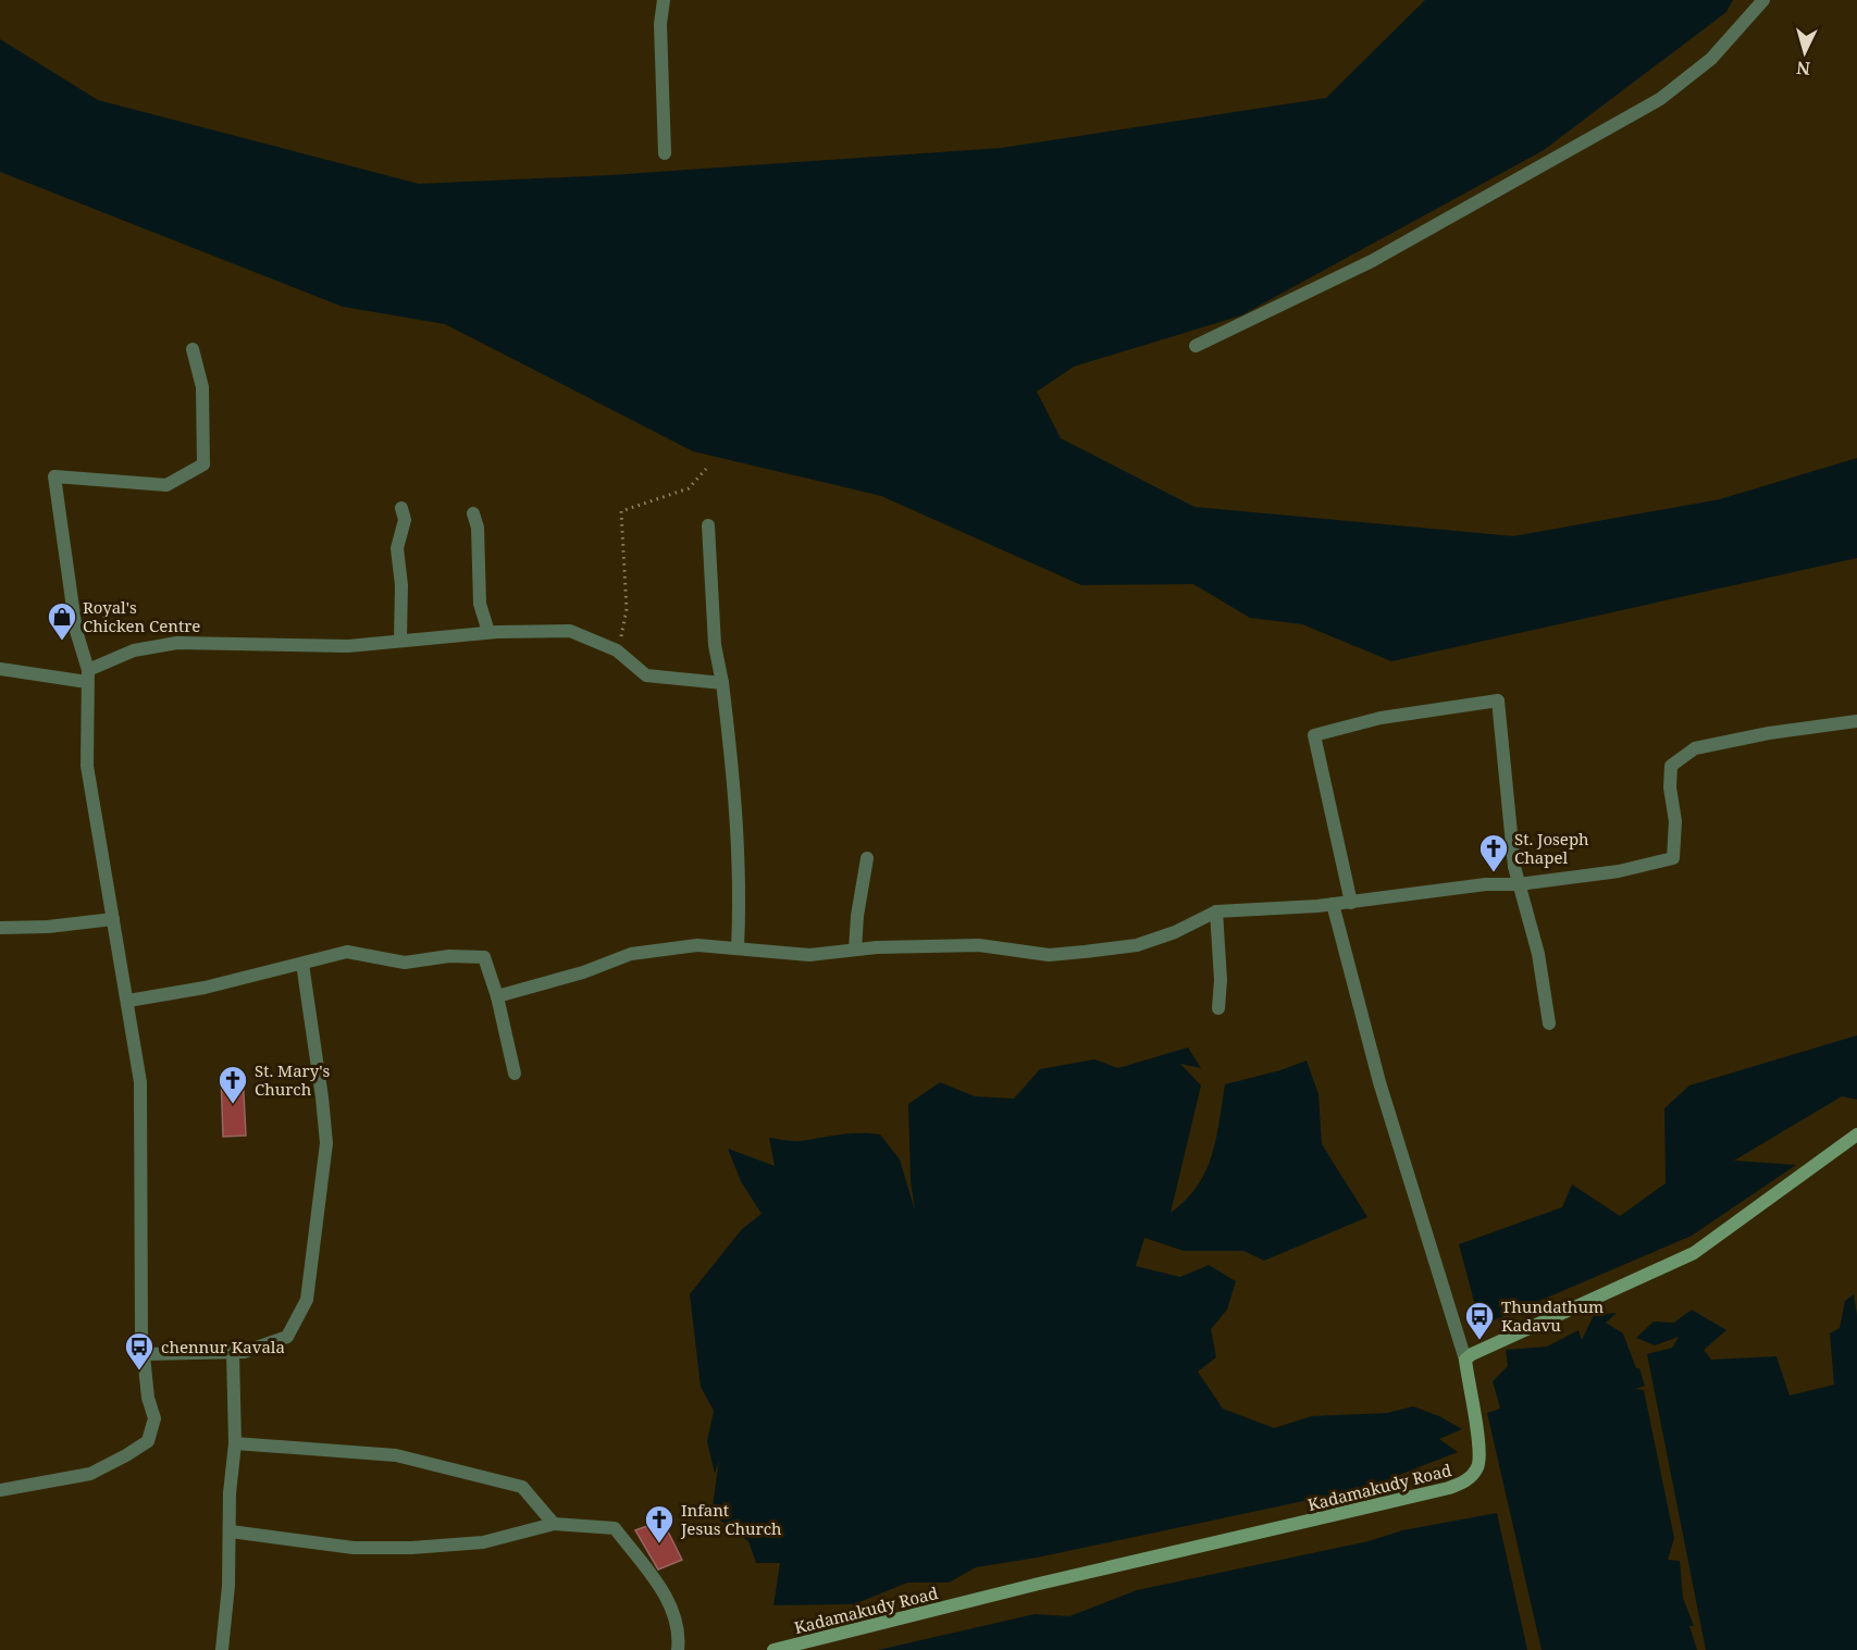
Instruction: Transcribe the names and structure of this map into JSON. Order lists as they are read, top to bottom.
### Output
{
  "streets": {
    "street": ["Kadamakudy Road"]
  },
  "places": {
    "shop": ["Royal's Chicken Centre"],
    "church": ["St. Joseph Chapel", "St. Mary's Church", "Infant Jesus Church"],
    "bus stop": ["Thundathum Kadavu", "chennur Kavala"]
  },
  "north": "bottom"
}
